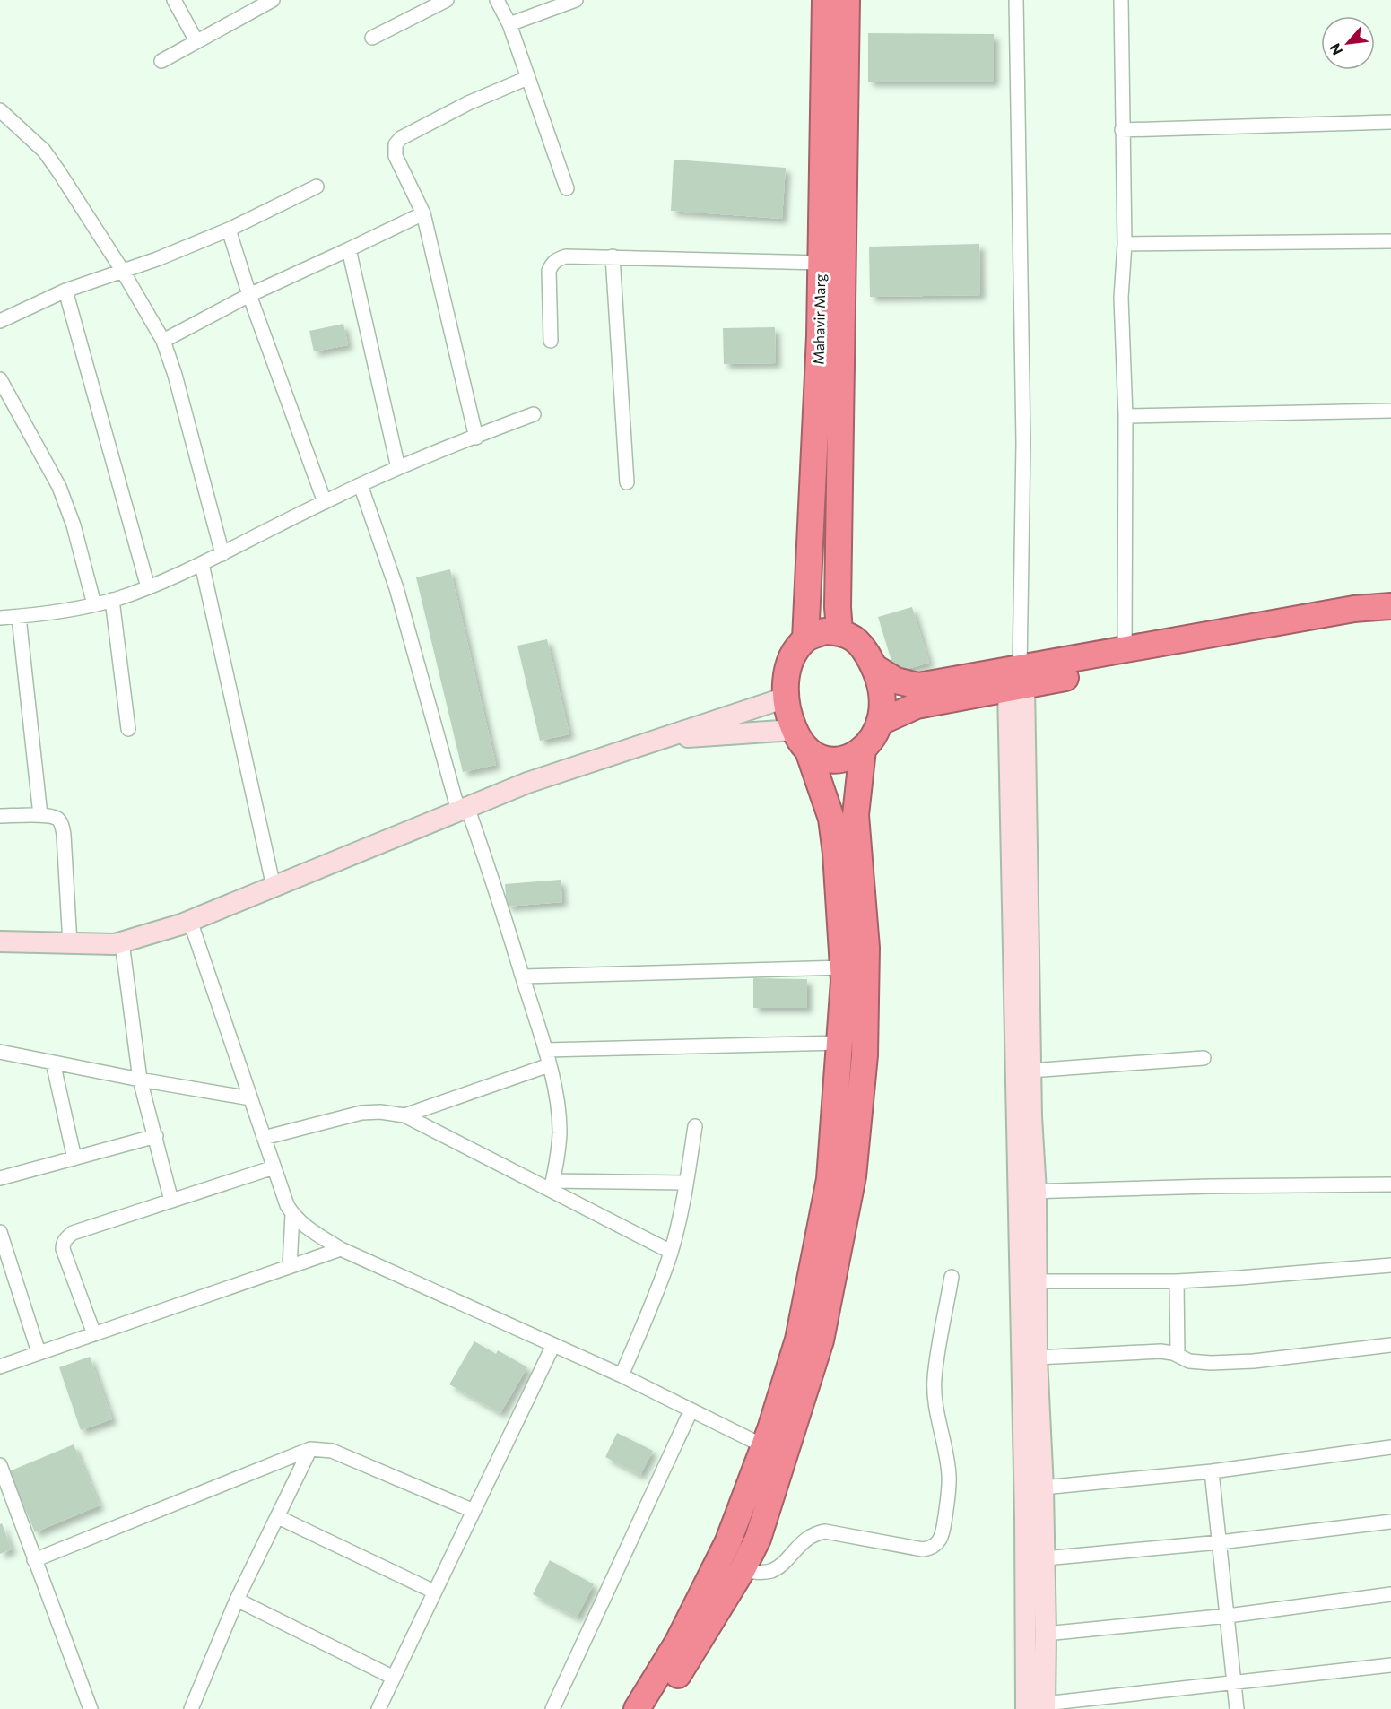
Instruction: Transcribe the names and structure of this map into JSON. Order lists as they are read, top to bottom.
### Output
{
  "streets": {
    "highway": ["Mahavir Marg"]
  },
  "north": "bottom left"
}
